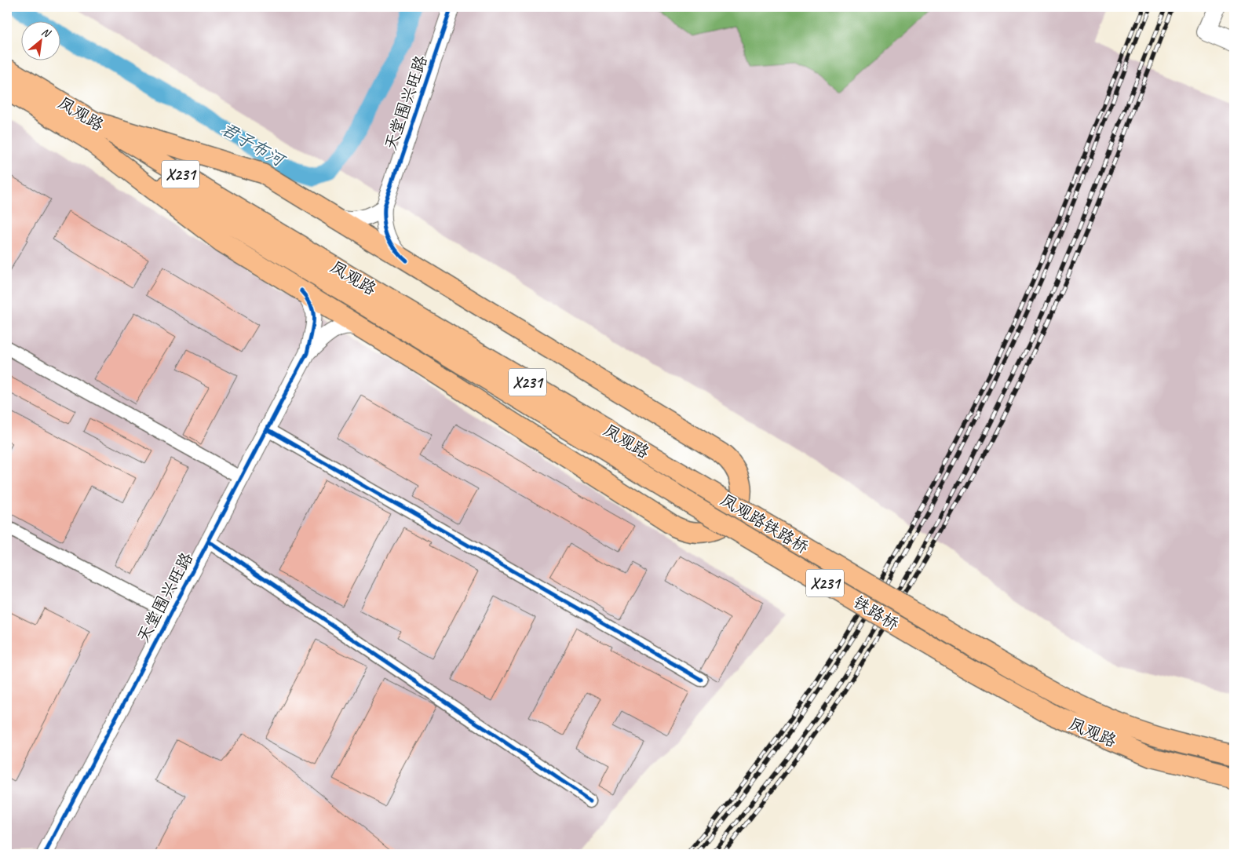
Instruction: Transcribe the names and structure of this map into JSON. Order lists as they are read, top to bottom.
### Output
{
  "streets": {
    "main road": [
      "凤观路",
      "X231",
      "凤观路铁路桥",
      "铁路桥"
    ],
    "street": ["天堂围兴旺路"]
  },
  "crossings": [
    ["凤观路", "凤观路铁路桥"],
    ["凤观路", "铁路桥"]
  ],
  "water": ["君子布河"],
  "north": "top right"
}
